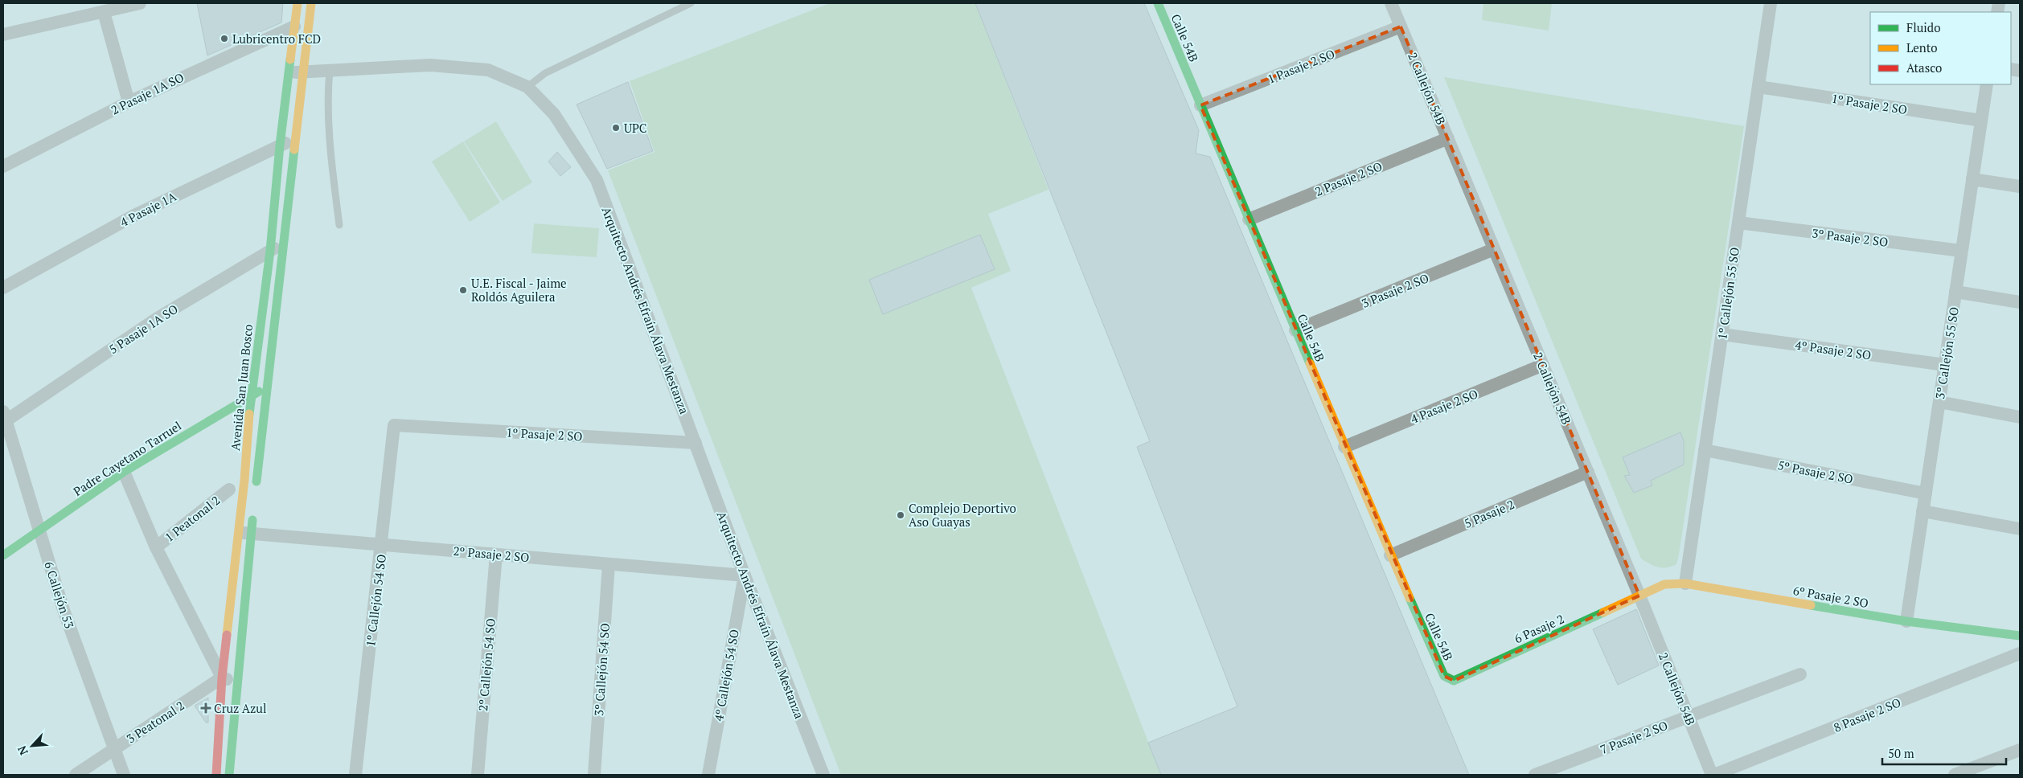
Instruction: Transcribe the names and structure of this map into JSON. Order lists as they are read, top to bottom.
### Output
{
  "streets": {
    "street": [
      "Calle 54B",
      "1 Pasaje 2 SO",
      "2 Callejón 54B",
      "2 Pasaje 1A SO",
      "1º Pasaje 2 SO",
      "2 Pasaje 2 SO",
      "4 Pasaje 1A",
      "3º Pasaje 2 SO",
      "3 Pasaje 2 SO",
      "1º Callejón 55 SO",
      "Arquitecto Andrés Efraín Álava Mestanza",
      "5 Pasaje 1A SO",
      "4º Pasaje 2 SO",
      "3º Callejón 55 SO",
      "Avenida San Juan Bosco",
      "4 Pasaje 2 SO",
      "Padre Cayetano Tarruel",
      "5º Pasaje 2 SO",
      "5 Pasaje 2",
      "1 Peatonal 2",
      "2º Pasaje 2 SO",
      "6 Callejón 53",
      "6º Pasaje 2 SO",
      "1º Callejón 54 SO",
      "6 Pasaje 2",
      "2º Callejón 54 SO",
      "3º Callejón 54 SO",
      "4º Callejón 54 SO",
      "8 Pasaje 2 SO",
      "3 Peatonal 2",
      "7 Pasaje 2 SO"
    ]
  },
  "crossings": [
    ["Calle 54B", "1 Pasaje 2 SO"],
    ["Calle 54B", "2 Pasaje 2 SO"],
    ["Calle 54B", "3 Pasaje 2 SO"],
    ["Calle 54B", "4 Pasaje 2 SO"],
    ["Calle 54B", "5 Pasaje 2"],
    ["Calle 54B", "6 Pasaje 2"],
    ["1 Pasaje 2 SO", "2 Callejón 54B"],
    ["2 Callejón 54B", "2 Pasaje 2 SO"],
    ["2 Callejón 54B", "3 Pasaje 2 SO"],
    ["2 Callejón 54B", "4 Pasaje 2 SO"],
    ["2 Callejón 54B", "5 Pasaje 2"],
    ["2 Callejón 54B", "6º Pasaje 2 SO"],
    ["2 Callejón 54B", "6 Pasaje 2"],
    ["2 Callejón 54B", "8 Pasaje 2 SO"],
    ["2 Callejón 54B", "7 Pasaje 2 SO"],
    ["2 Pasaje 1A SO", "Avenida San Juan Bosco"],
    ["1º Pasaje 2 SO", "1º Callejón 55 SO"],
    ["1º Pasaje 2 SO", "Arquitecto Andrés Efraín Álava Mestanza"],
    ["1º Pasaje 2 SO", "3º Callejón 55 SO"],
    ["1º Pasaje 2 SO", "1º Callejón 54 SO"],
    ["4 Pasaje 1A", "Avenida San Juan Bosco"],
    ["3º Pasaje 2 SO", "1º Callejón 55 SO"],
    ["3º Pasaje 2 SO", "3º Callejón 55 SO"],
    ["1º Callejón 55 SO", "4º Pasaje 2 SO"],
    ["1º Callejón 55 SO", "5º Pasaje 2 SO"],
    ["1º Callejón 55 SO", "6º Pasaje 2 SO"],
    ["Arquitecto Andrés Efraín Álava Mestanza", "Avenida San Juan Bosco"],
    ["Arquitecto Andrés Efraín Álava Mestanza", "2º Pasaje 2 SO"],
    ["Arquitecto Andrés Efraín Álava Mestanza", "4º Callejón 54 SO"],
    ["5 Pasaje 1A SO", "Avenida San Juan Bosco"],
    ["5 Pasaje 1A SO", "6 Callejón 53"],
    ["4º Pasaje 2 SO", "3º Callejón 55 SO"],
    ["3º Callejón 55 SO", "5º Pasaje 2 SO"],
    ["3º Callejón 55 SO", "6º Pasaje 2 SO"],
    ["Avenida San Juan Bosco", "Padre Cayetano Tarruel"],
    ["Avenida San Juan Bosco", "2º Pasaje 2 SO"],
    ["Avenida San Juan Bosco", "3 Peatonal 2"],
    ["Padre Cayetano Tarruel", "6 Callejón 53"],
    ["2º Pasaje 2 SO", "1º Callejón 54 SO"],
    ["2º Pasaje 2 SO", "2º Callejón 54 SO"],
    ["2º Pasaje 2 SO", "3º Callejón 54 SO"],
    ["2º Pasaje 2 SO", "4º Callejón 54 SO"],
    ["6 Callejón 53", "3 Peatonal 2"],
    ["6º Pasaje 2 SO", "6 Pasaje 2"]
  ],
  "places": {
    "other": [
      "Lubricentro FCD",
      "UPC",
      "U.E. Fiscal - Jaime Roldós Aguilera",
      "Complejo Deportivo Aso Guayas"
    ],
    "health": ["Cruz Azul"]
  },
  "legend": ["Fluido", "Lento", "Atasco"],
  "scale_bar": "50 m",
  "north": "bottom left"
}
